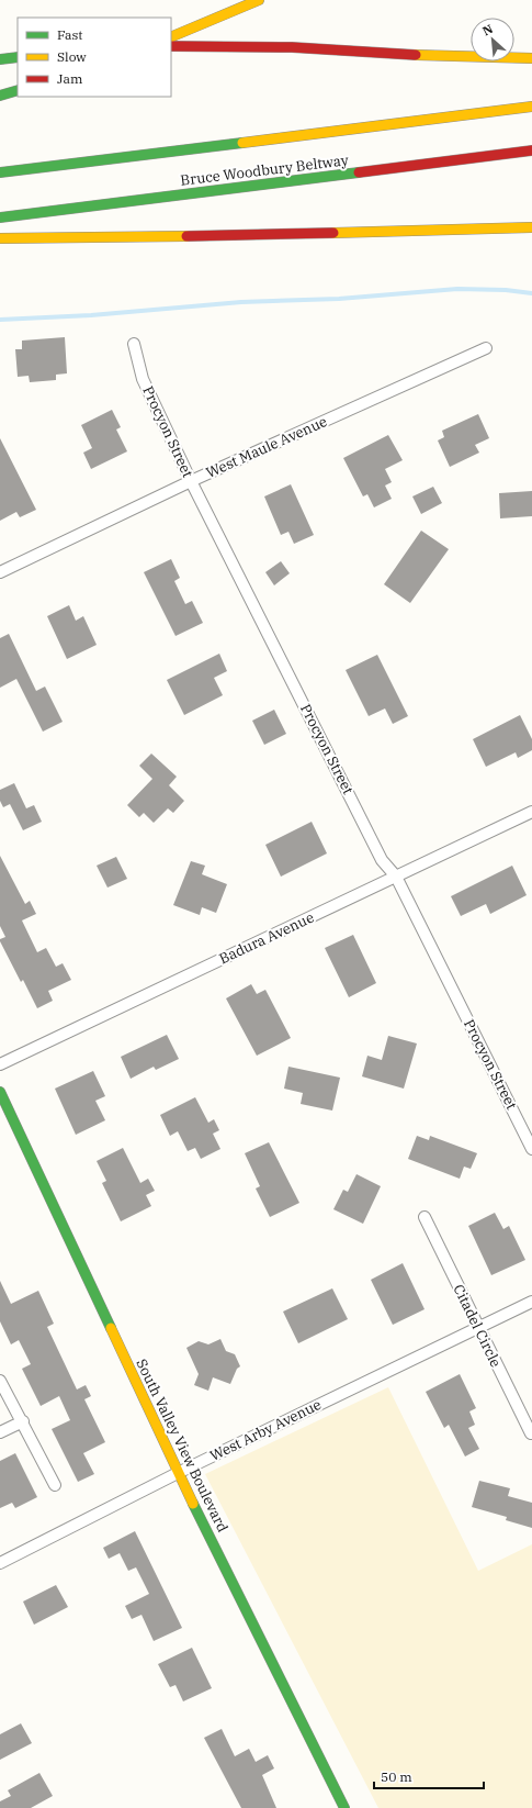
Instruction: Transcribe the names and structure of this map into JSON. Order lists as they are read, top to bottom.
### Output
{
  "streets": {
    "main road": ["Bruce Woodbury Beltway", "South Valley View Boulevard"],
    "street": [
      "Procyon Street",
      "West Maule Avenue",
      "Badura Avenue",
      "Citadel Circle",
      "West Arby Avenue"
    ]
  },
  "crossings": [
    ["Procyon Street", "West Maule Avenue"],
    ["Procyon Street", "Badura Avenue"],
    ["Citadel Circle", "West Arby Avenue"],
    ["West Arby Avenue", "South Valley View Boulevard"]
  ],
  "legend": ["Fast", "Slow", "Jam"],
  "scale_bar": "50 m",
  "north": "top left"
}
